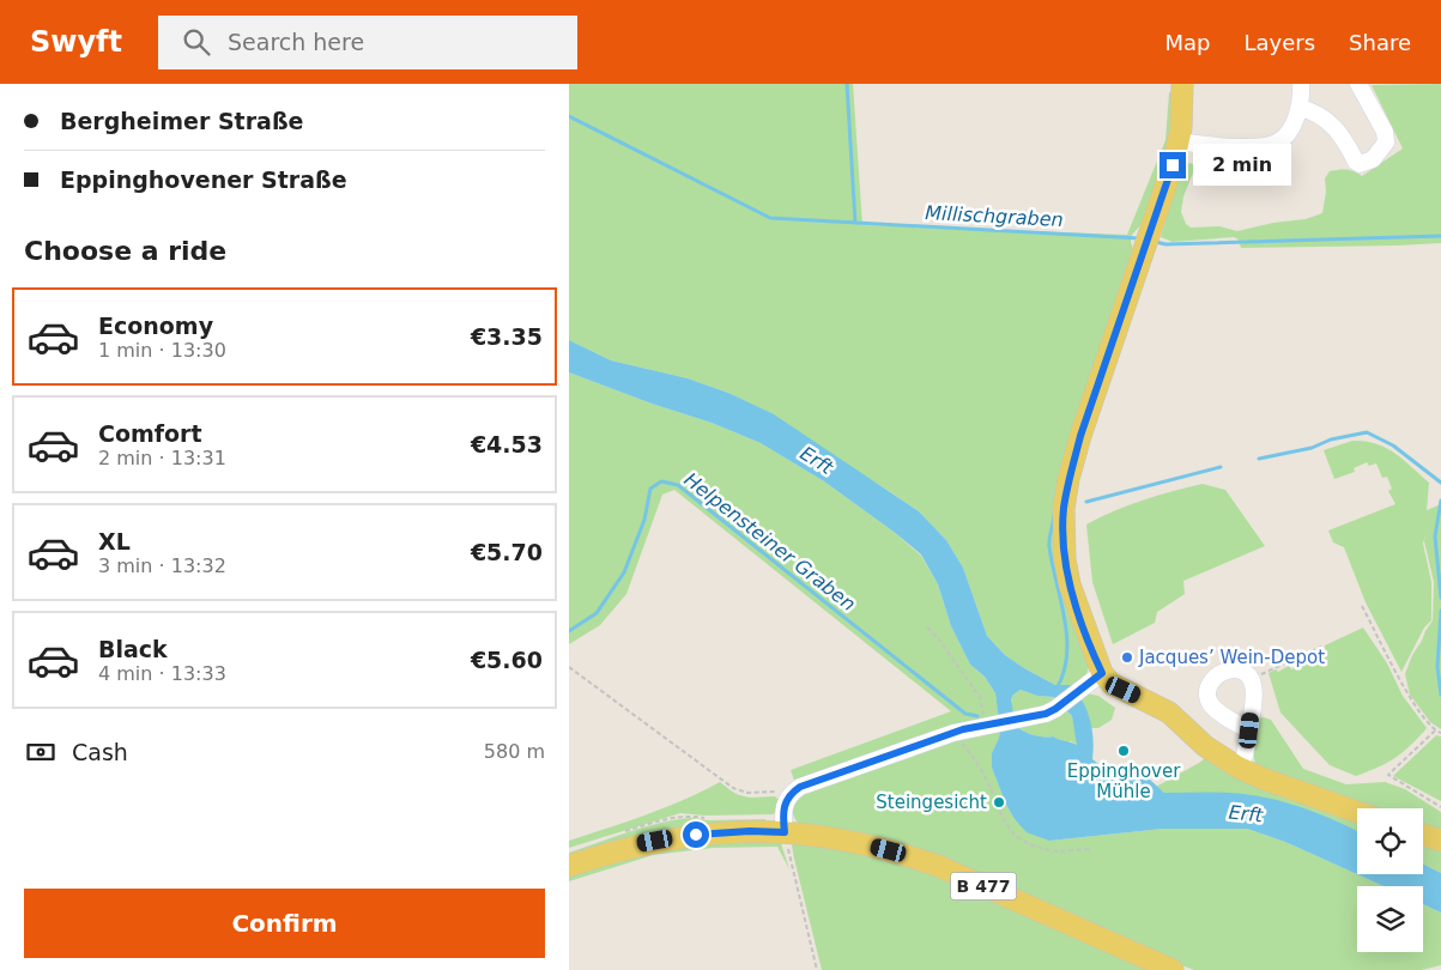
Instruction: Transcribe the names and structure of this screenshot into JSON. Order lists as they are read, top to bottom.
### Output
{
  "streets": {
    "main road": ["B 477"]
  },
  "water": ["Millischgraben", "Erft", "Helpensteiner Graben"],
  "places": ["Jacques’ Wein-Depot", "Eppinghover Mühle", "Steingesicht"],
  "page": {
    "header": "Swyft",
    "search": "Search here",
    "nav": ["Map", "Layers", "Share"],
    "banner": ["Bergheimer Straße", "Eppinghovener Straße"],
    "bubble": "2 min",
    "heading": "Choose a ride",
    "list": [
      {
        "name": "Economy",
        "note": "1 min · 13:30",
        "value": "€3.35"
      },
      {
        "name": "Comfort",
        "note": "2 min · 13:31",
        "value": "€4.53"
      },
      {
        "name": "XL",
        "note": "3 min · 13:32",
        "value": "€5.70"
      },
      {
        "name": "Black",
        "note": "4 min · 13:33",
        "value": "€5.60"
      }
    ],
    "pay": ["Cash", "580 m"],
    "buttons": "Confirm"
  }
}
